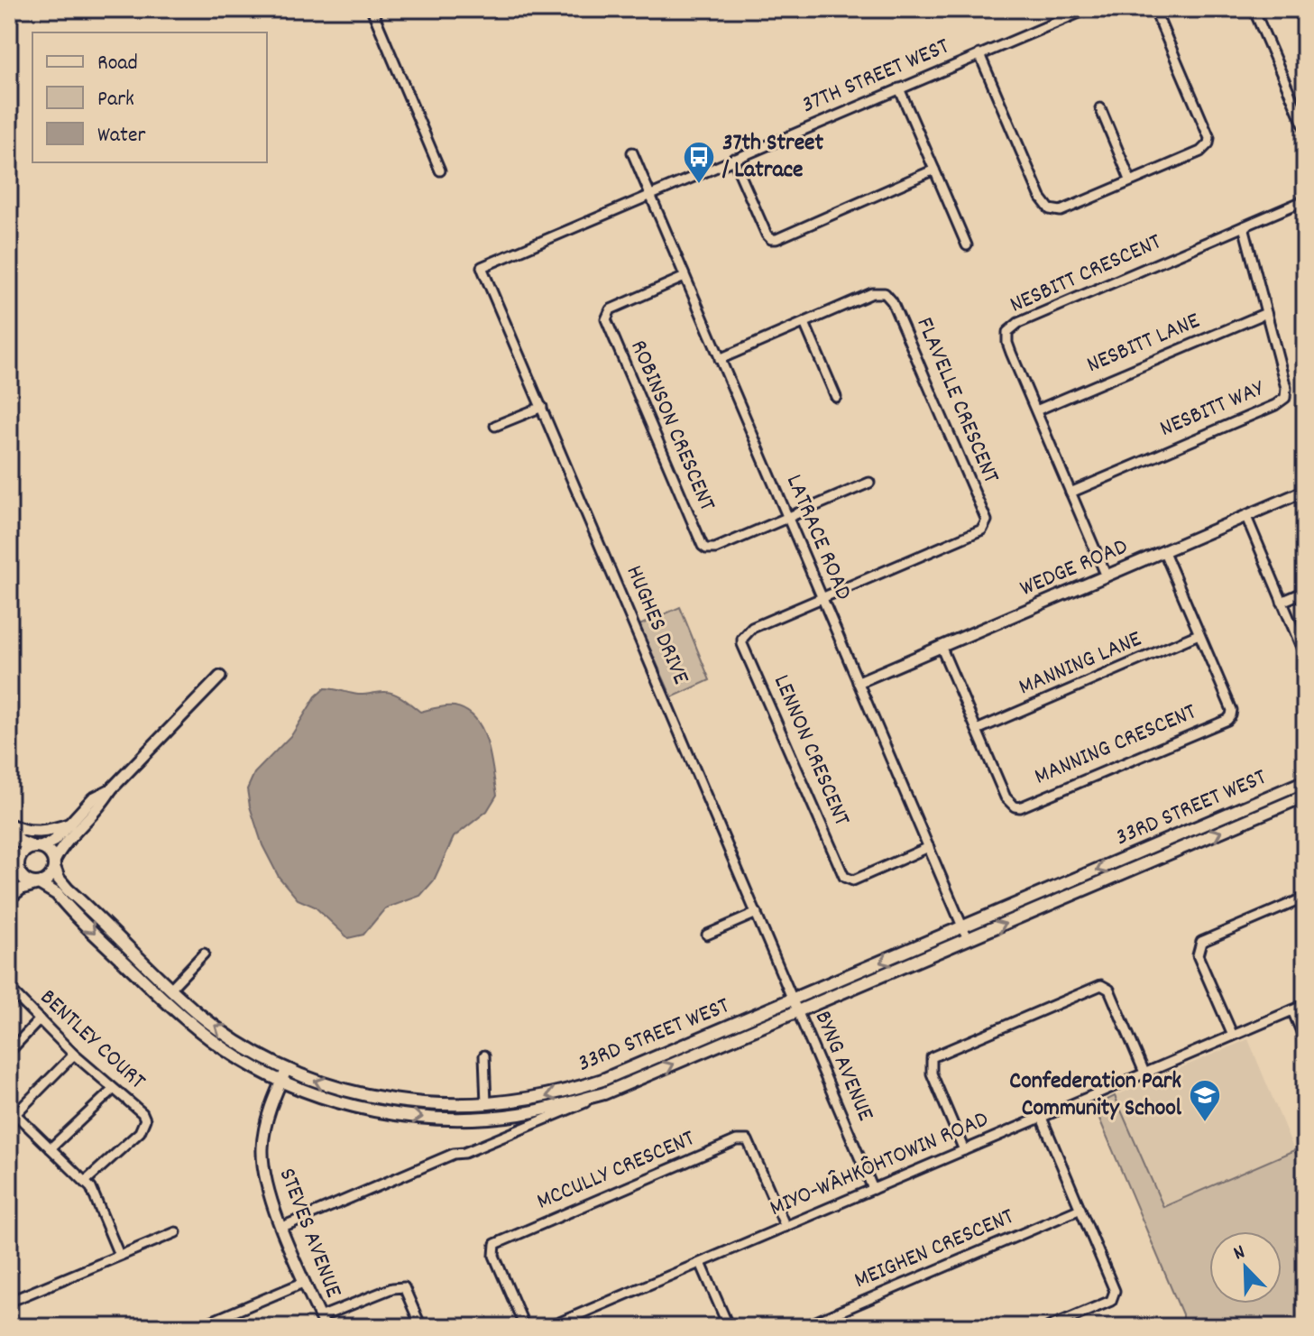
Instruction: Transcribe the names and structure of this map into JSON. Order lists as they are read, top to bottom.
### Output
{
  "streets": {
    "main road": ["33RD STREET WEST"],
    "street": [
      "37TH STREET WEST",
      "NESBITT CRESCENT",
      "NESBITT LANE",
      "FLAVELLE CRESCENT",
      "NESBITT WAY",
      "ROBINSON CRESCENT",
      "LATRACE ROAD",
      "WEDGE ROAD",
      "HUGHES DRIVE",
      "MANNING LANE",
      "MANNING CRESCENT",
      "LENNON CRESCENT",
      "BENTLEY COURT",
      "BYNG AVENUE",
      "MIYO-WÂHKÔHTOWIN ROAD",
      "MCCULLY CRESCENT",
      "STEVES AVENUE",
      "MEIGHEN CRESCENT"
    ]
  },
  "crossings": [
    ["37TH STREET WEST", "LATRACE ROAD"],
    ["37TH STREET WEST", "HUGHES DRIVE"],
    ["NESBITT CRESCENT", "NESBITT LANE"],
    ["NESBITT CRESCENT", "NESBITT WAY"],
    ["NESBITT CRESCENT", "WEDGE ROAD"],
    ["NESBITT LANE", "NESBITT WAY"],
    ["FLAVELLE CRESCENT", "LATRACE ROAD"],
    ["FLAVELLE CRESCENT", "LENNON CRESCENT"],
    ["ROBINSON CRESCENT", "LATRACE ROAD"],
    ["LATRACE ROAD", "WEDGE ROAD"],
    ["LATRACE ROAD", "LENNON CRESCENT"],
    ["LATRACE ROAD", "33RD STREET WEST"],
    ["WEDGE ROAD", "MANNING CRESCENT"],
    ["HUGHES DRIVE", "33RD STREET WEST"],
    ["HUGHES DRIVE", "BYNG AVENUE"],
    ["MANNING LANE", "MANNING CRESCENT"],
    ["33RD STREET WEST", "BYNG AVENUE"],
    ["33RD STREET WEST", "STEVES AVENUE"],
    ["BYNG AVENUE", "MIYO-WÂHKÔHTOWIN ROAD"],
    ["MIYO-WÂHKÔHTOWIN ROAD", "MCCULLY CRESCENT"]
  ],
  "places": {
    "bus stop": ["37th Street / Latrace"],
    "school or university": ["Confederation Park Community School"]
  },
  "legend": ["Road", "Park", "Water"],
  "north": "top left"
}
